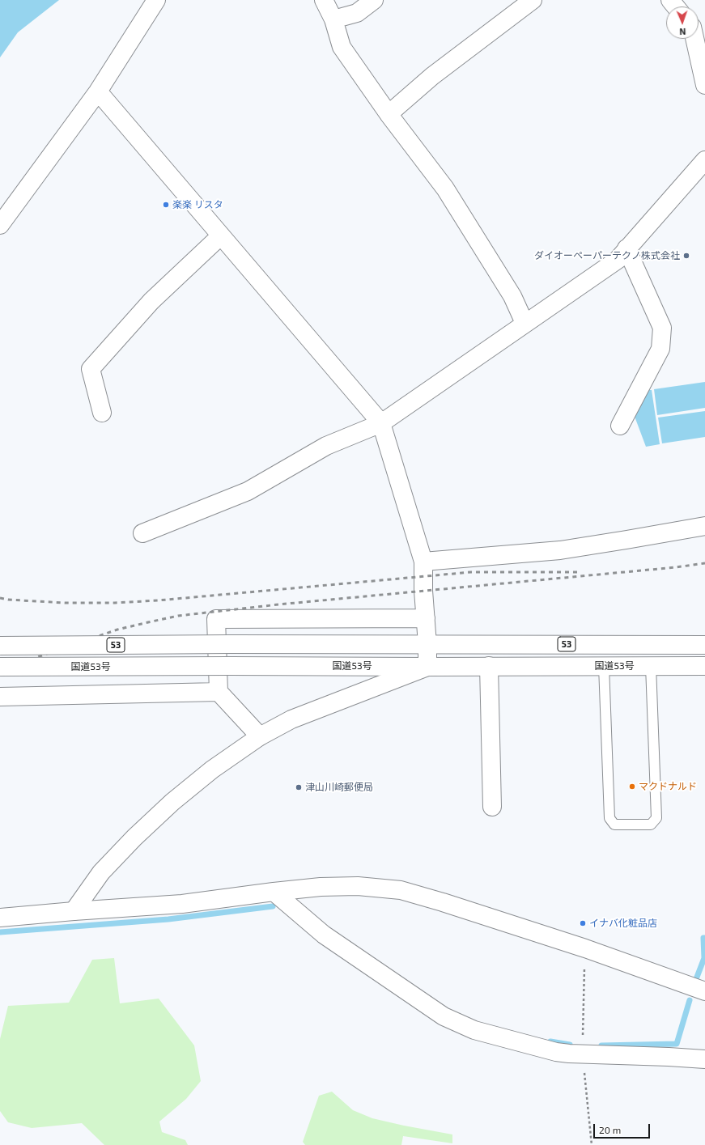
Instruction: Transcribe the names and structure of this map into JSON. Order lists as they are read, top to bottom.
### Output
{
  "streets": {
    "main road": ["53", "国道53号"]
  },
  "places": [
    "楽楽 リスタ",
    "ダイオーペーパーテクノ株式会社",
    "マクドナルド",
    "津山川崎郵便局",
    "イナバ化粧品店"
  ],
  "scale_bar": "20 m",
  "north": "bottom"
}
